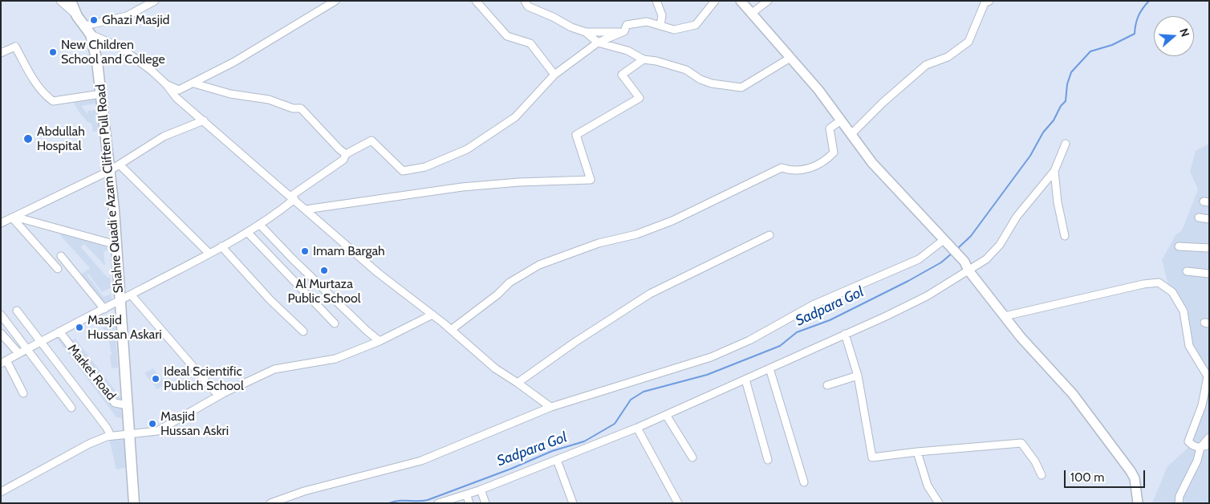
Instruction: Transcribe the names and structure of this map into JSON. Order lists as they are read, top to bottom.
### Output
{
  "streets": {
    "highway": ["Shahre Quadi e Azam Cliften Pull Road"],
    "street": ["Market Road"]
  },
  "crossings": [
    ["Shahre Quadi e Azam Cliften Pull Road", "Market Road"]
  ],
  "water": ["Sadpara Gol"],
  "places": [
    "Ghazi Masjid",
    "New Children School and College",
    "Abdullah Hospital",
    "Imam Bargah",
    "Al Murtaza Public School",
    "Masjid Hussan Askari",
    "Ideal Scientific Publich School",
    "Masjid Hussan Askri"
  ],
  "scale_bar": "100 m",
  "north": "right"
}
